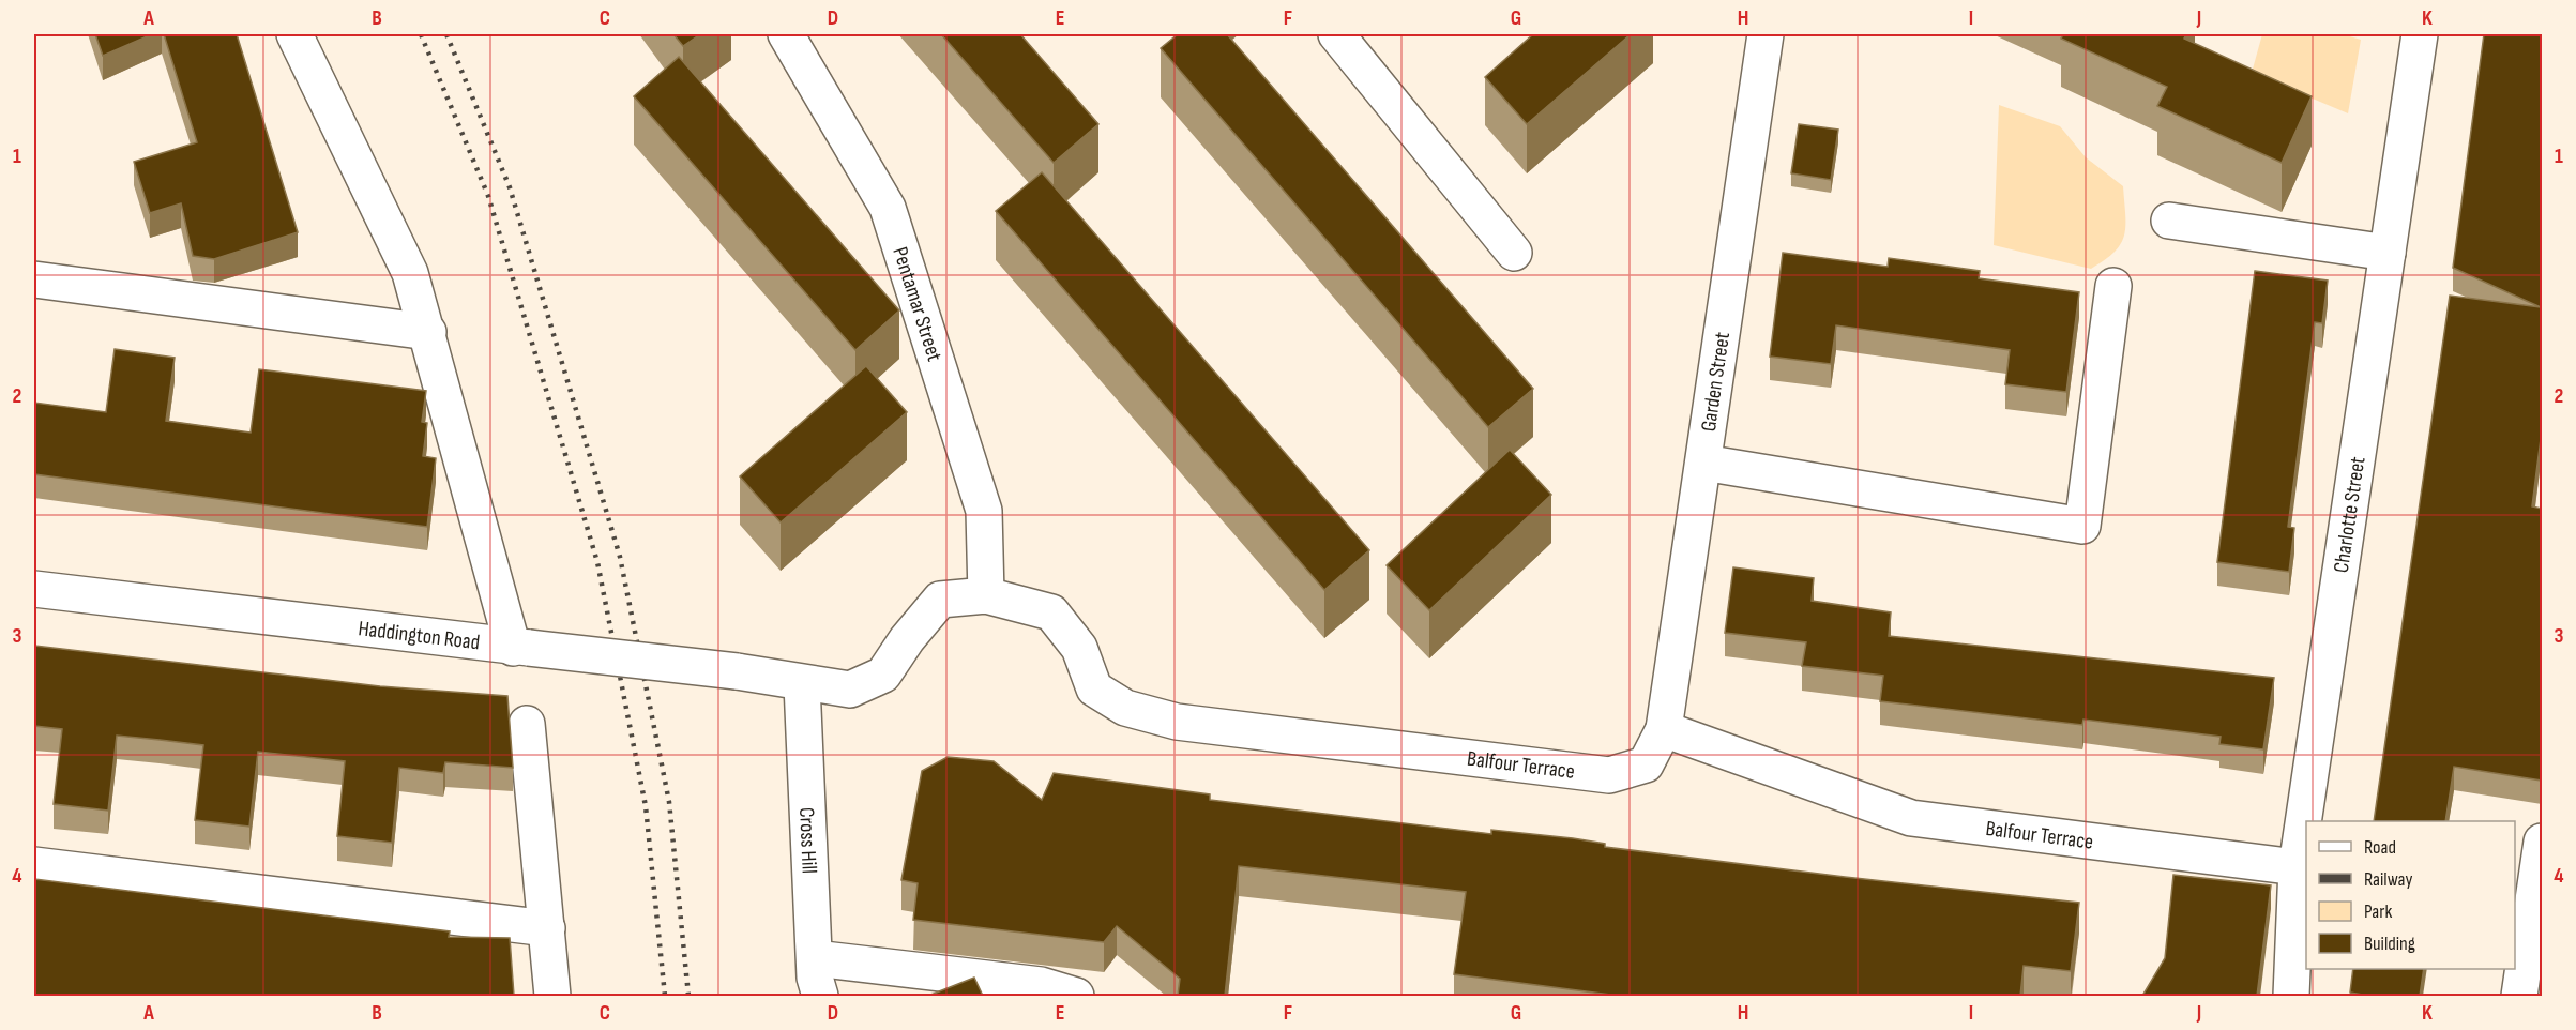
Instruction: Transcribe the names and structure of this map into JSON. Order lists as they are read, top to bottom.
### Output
{
  "streets": {
    "street": [
      "Pentamar Street",
      "Garden Street",
      "Charlotte Street",
      "Haddington Road",
      "Balfour Terrace",
      "Cross Hill"
    ]
  },
  "crossings": [
    ["Pentamar Street", "Balfour Terrace"],
    ["Garden Street", "Balfour Terrace"],
    ["Charlotte Street", "Balfour Terrace"],
    ["Haddington Road", "Balfour Terrace"],
    ["Haddington Road", "Cross Hill"],
    ["Balfour Terrace", "Cross Hill"]
  ],
  "legend": [
    "Road",
    "Railway",
    "Park",
    "Building"
  ],
  "grid": {
    "columns": [
      "A",
      "B",
      "C",
      "D",
      "E",
      "F",
      "G",
      "H",
      "I",
      "J",
      "K"
    ],
    "rows": [
      "1",
      "2",
      "3",
      "4"
    ]
  }
}
